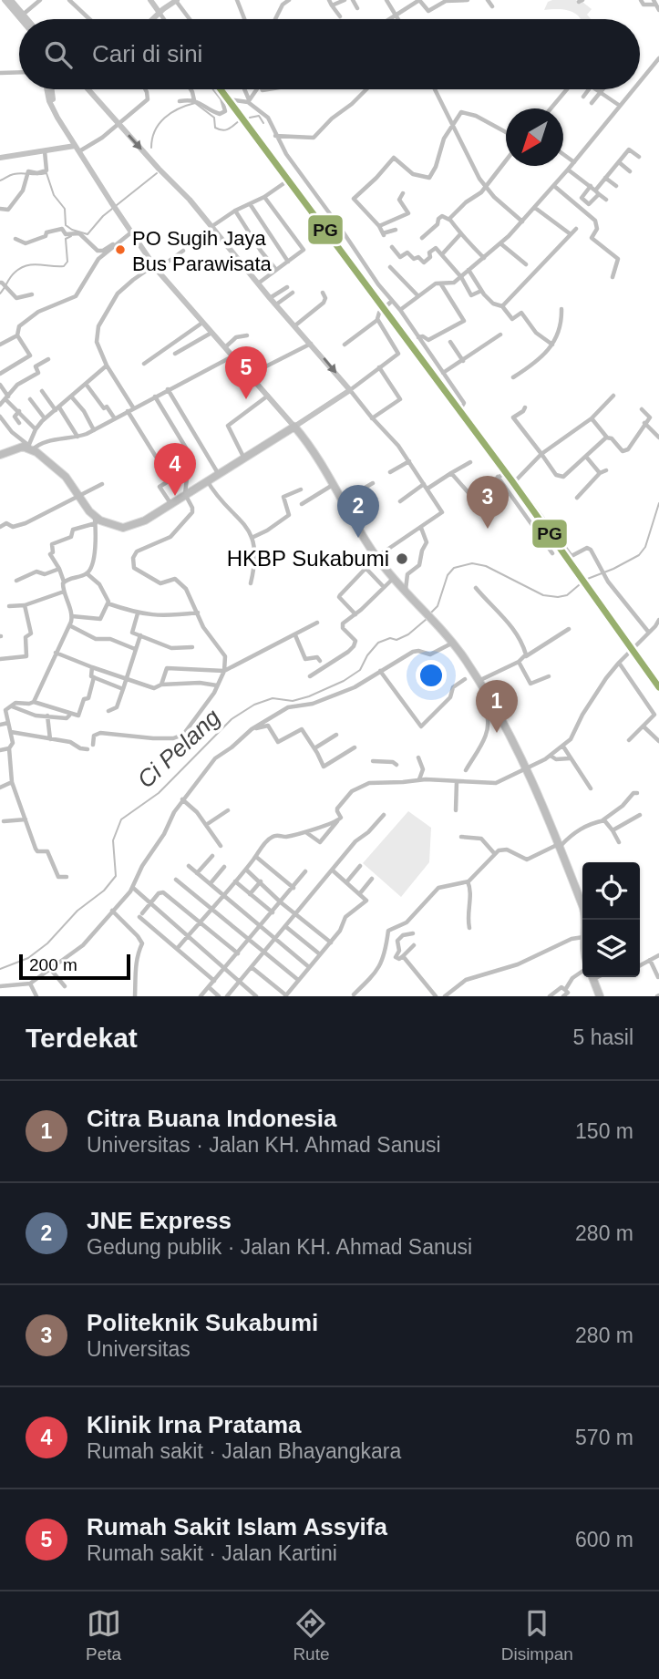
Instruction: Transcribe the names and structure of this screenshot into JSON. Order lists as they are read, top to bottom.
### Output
{
  "water": ["Ci Pelang"],
  "places": ["PO Sugih Jaya Bus Parawisata", "HKBP Sukabumi"],
  "lines": ["transit line PG"],
  "scale_bar": "200 m",
  "north": "bottom left",
  "page": {
    "search": "Cari di sini",
    "pins": [
      "5",
      "4",
      "3",
      "2",
      "1"
    ],
    "scale": "200 m",
    "heading": ["Terdekat", "5 hasil"],
    "list": [
      {
        "mark": "1",
        "name": "Citra Buana Indonesia",
        "note": "Universitas · Jalan KH. Ahmad Sanusi",
        "value": "150 m"
      },
      {
        "mark": "2",
        "name": "JNE Express",
        "note": "Gedung publik · Jalan KH. Ahmad Sanusi",
        "value": "280 m"
      },
      {
        "mark": "3",
        "name": "Politeknik Sukabumi",
        "note": "Universitas",
        "value": "280 m"
      },
      {
        "mark": "4",
        "name": "Klinik Irna Pratama",
        "note": "Rumah sakit · Jalan Bhayangkara",
        "value": "570 m"
      },
      {
        "mark": "5",
        "name": "Rumah Sakit Islam Assyifa",
        "note": "Rumah sakit · Jalan Kartini",
        "value": "600 m"
      }
    ],
    "nav": ["Peta", "Rute", "Disimpan"]
  }
}
